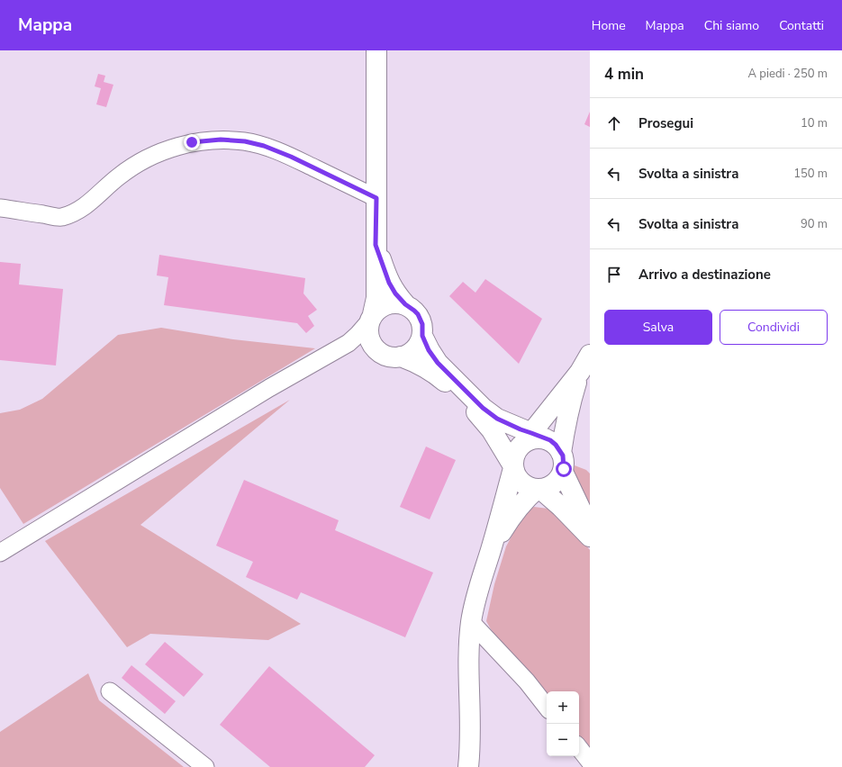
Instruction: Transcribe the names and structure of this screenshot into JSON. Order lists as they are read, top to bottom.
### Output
{
  "page": {
    "header": "Mappa",
    "nav": [
      "Home",
      "Mappa",
      "Chi siamo",
      "Contatti"
    ],
    "heading": ["4 min", "A piedi · 250 m"],
    "list": [
      ["Prosegui", "10 m"],
      ["Svolta a sinistra", "150 m"],
      ["Svolta a sinistra", "90 m"],
      "Arrivo a destinazione"
    ],
    "buttons": ["Salva", "Condividi"],
    "map_buttons": ["+", "−"]
  }
}
